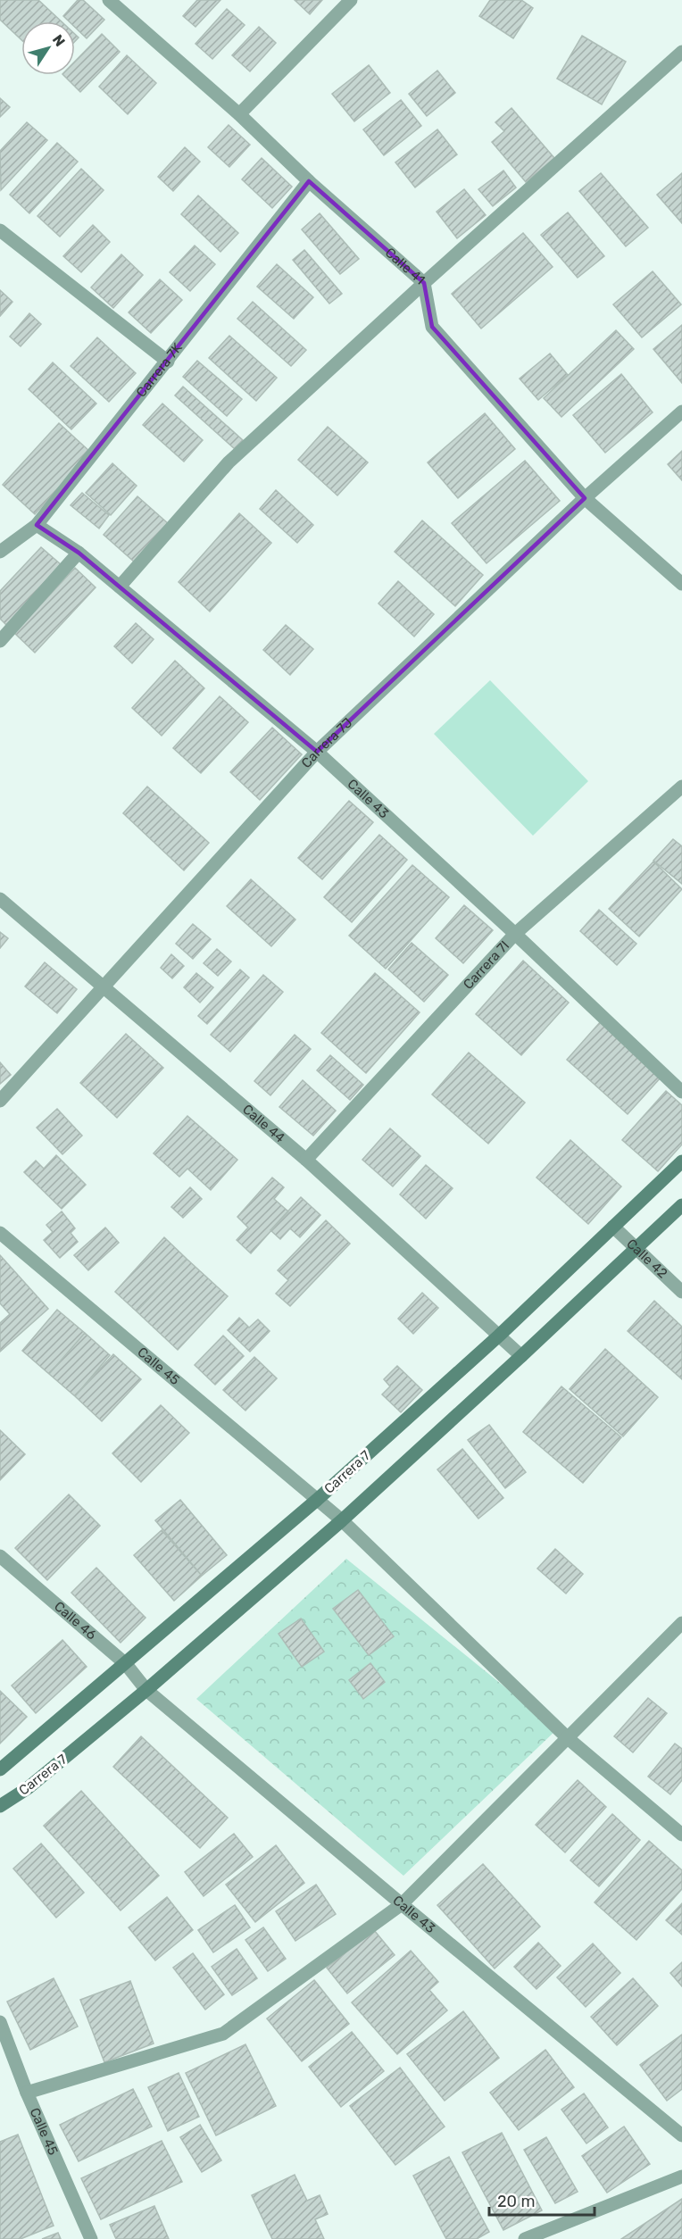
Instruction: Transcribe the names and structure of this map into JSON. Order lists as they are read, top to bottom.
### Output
{
  "streets": {
    "street": [
      "Calle 41",
      "Carrera 7K",
      "Carrera 7J",
      "Calle 43",
      "Carrera 7I",
      "Calle 44",
      "Calle 42",
      "Calle 45",
      "Carrera 7",
      "Calle 46"
    ]
  },
  "crossings": [
    ["Calle 41", "Carrera 7K"],
    ["Calle 41", "Carrera 7J"],
    ["Carrera 7K", "Calle 43"],
    ["Carrera 7J", "Calle 43"],
    ["Carrera 7J", "Calle 44"],
    ["Calle 43", "Carrera 7I"],
    ["Calle 43", "Carrera 7"],
    ["Calle 43", "Calle 46"],
    ["Carrera 7I", "Calle 44"],
    ["Calle 44", "Carrera 7"],
    ["Calle 42", "Carrera 7"],
    ["Calle 45", "Carrera 7"],
    ["Carrera 7", "Calle 46"]
  ],
  "scale_bar": "20 m",
  "north": "top right"
}
